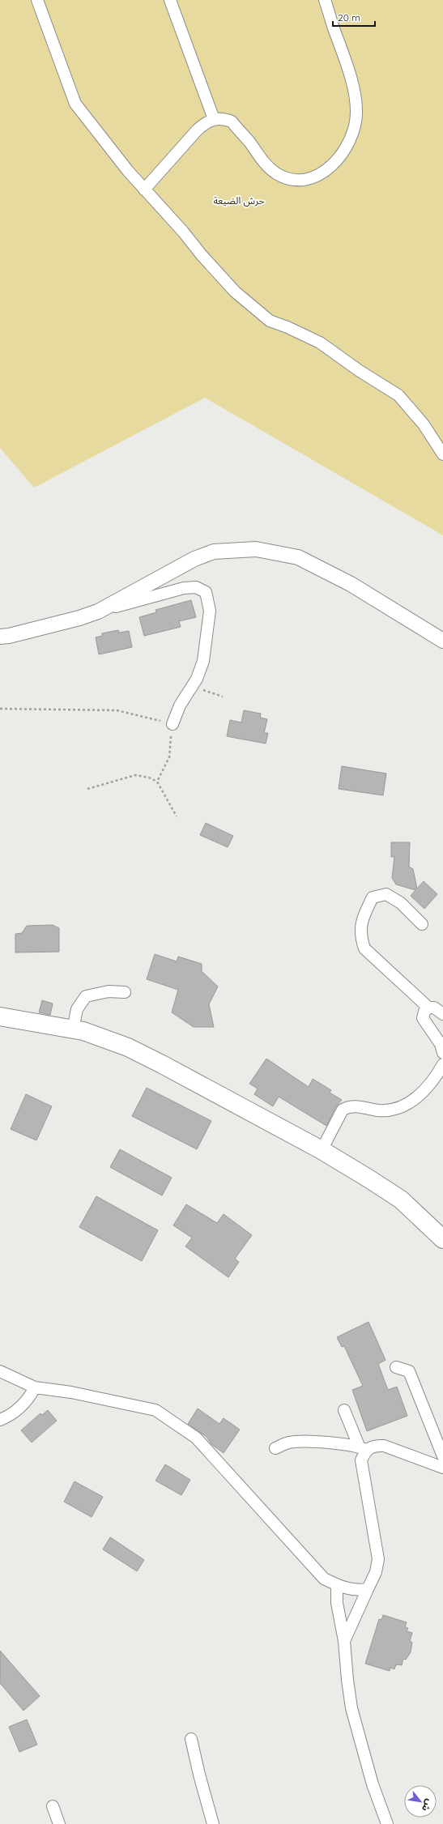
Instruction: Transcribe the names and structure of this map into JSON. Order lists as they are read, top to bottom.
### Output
{
  "parks": ["حرش الضيعة"],
  "scale_bar": "20 m",
  "north": "bottom right"
}
